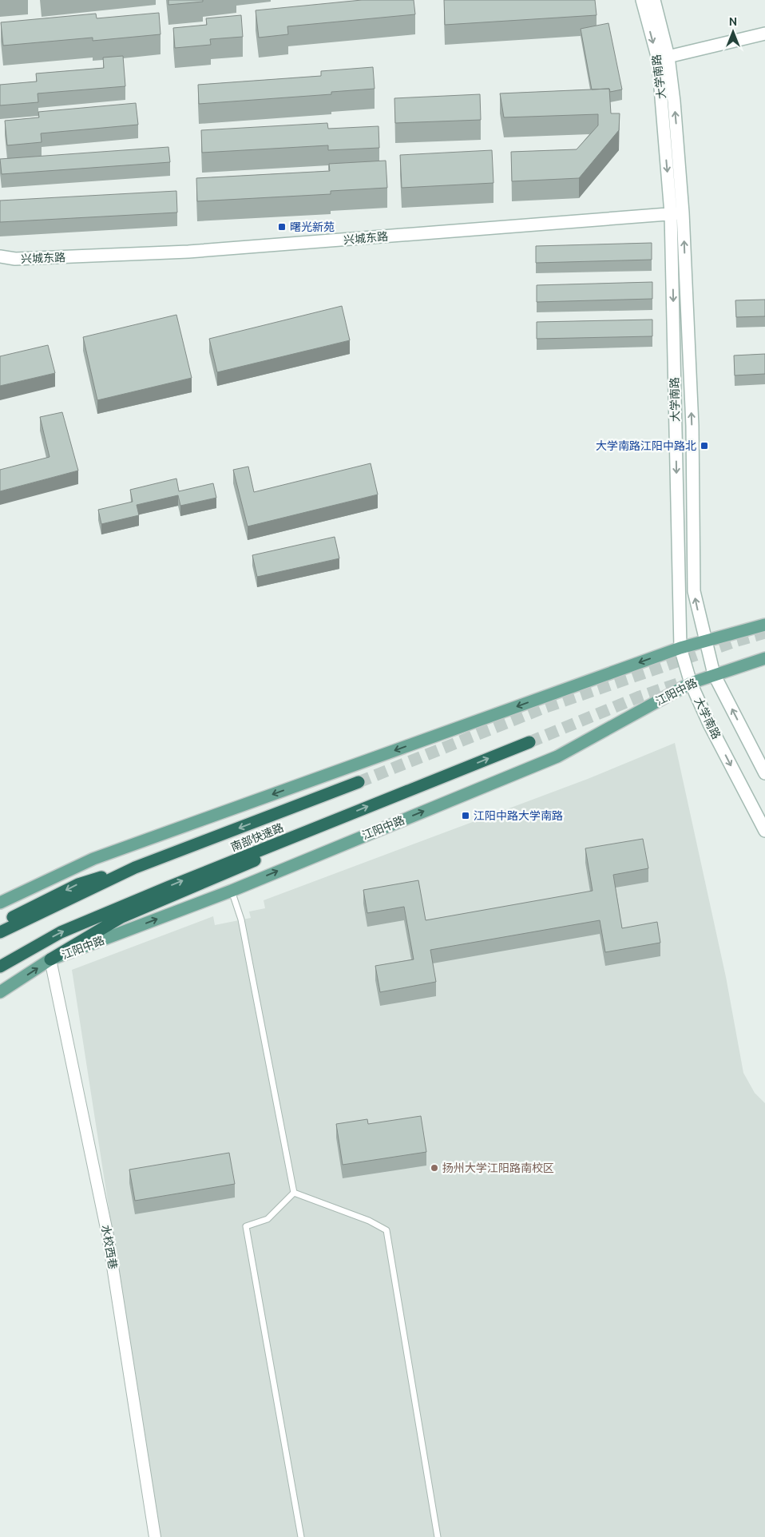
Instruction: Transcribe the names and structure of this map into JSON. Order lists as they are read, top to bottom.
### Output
{
  "streets": {
    "highway": ["南部快速路"],
    "main road": ["江阳中路"],
    "street": ["大学南路", "兴城东路", "水校西巷"]
  },
  "crossings": [
    ["大学南路", "兴城东路"],
    ["大学南路", "江阳中路"],
    ["江阳中路", "水校西巷"]
  ],
  "places": {
    "transit": ["曙光新苑", "大学南路江阳中路北", "江阳中路大学南路"],
    "other": ["扬州大学江阳路南校区"]
  },
  "north": "top"
}
